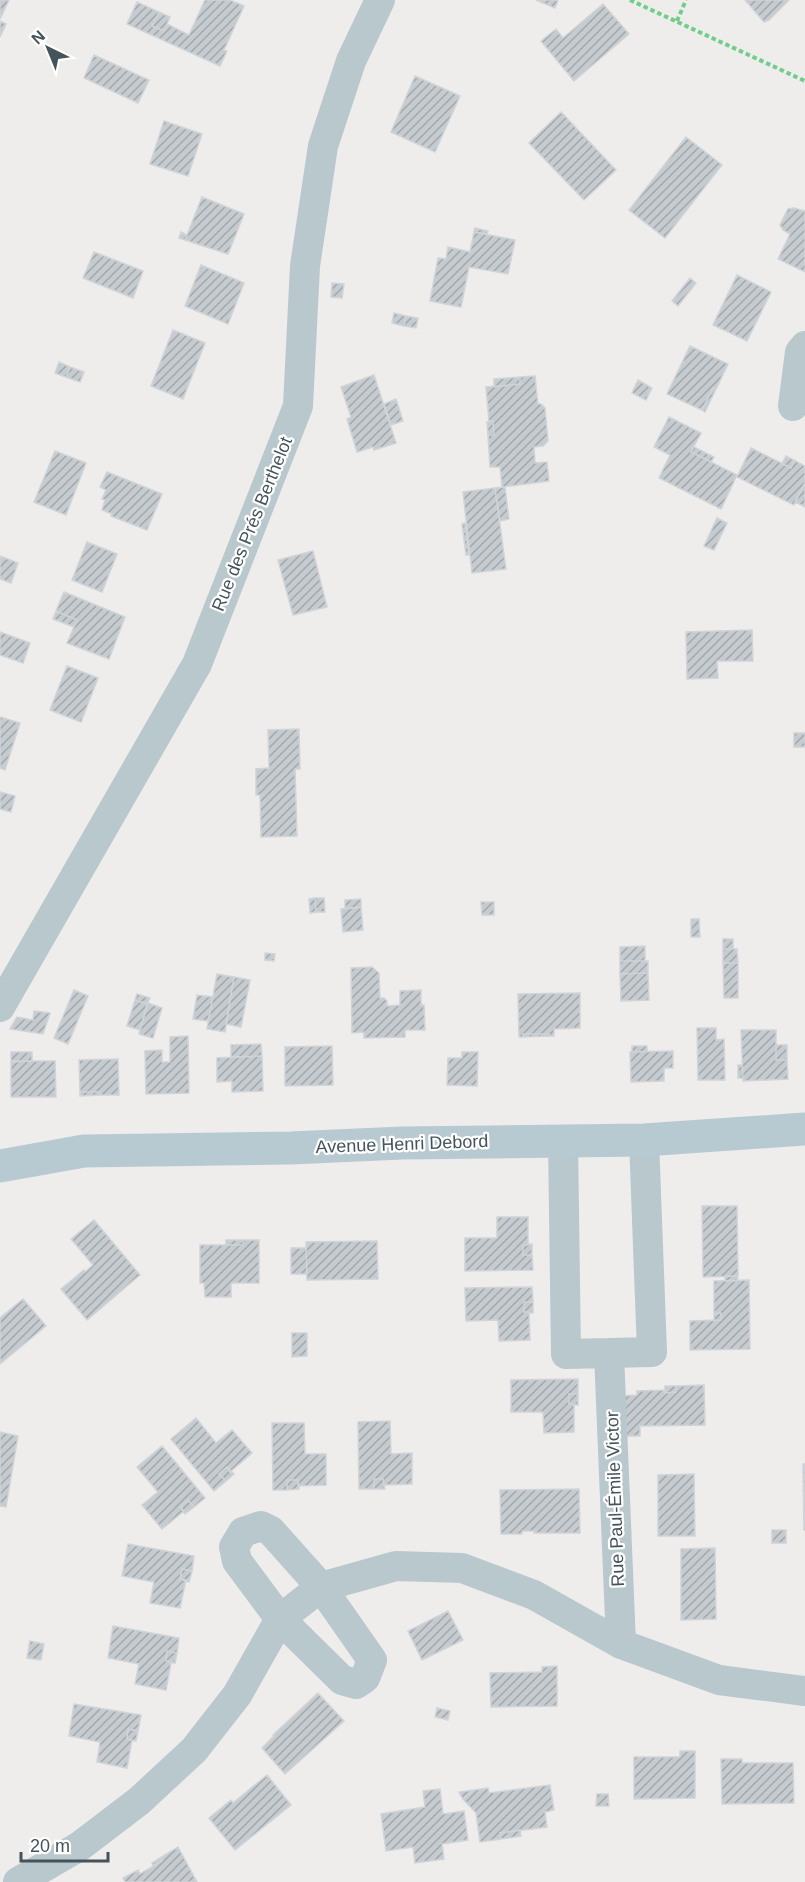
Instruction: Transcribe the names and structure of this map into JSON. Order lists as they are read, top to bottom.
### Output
{
  "streets": {
    "street": ["Rue des Prés Berthelot", "Avenue Henri Debord", "Rue Paul-Émile Victor"]
  },
  "scale_bar": "20 m",
  "north": "top left"
}
